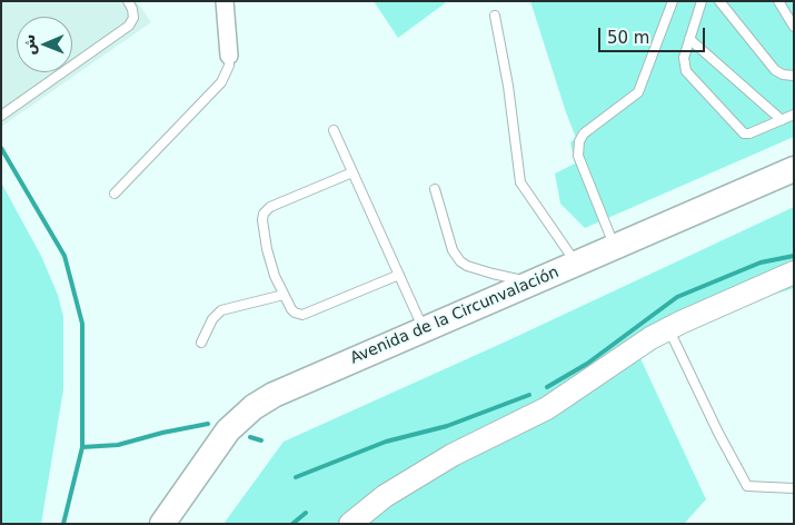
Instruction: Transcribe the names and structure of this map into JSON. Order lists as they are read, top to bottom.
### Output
{
  "streets": {
    "main road": ["Avenida de la Circunvalación"]
  },
  "scale_bar": "50 m",
  "north": "left"
}
